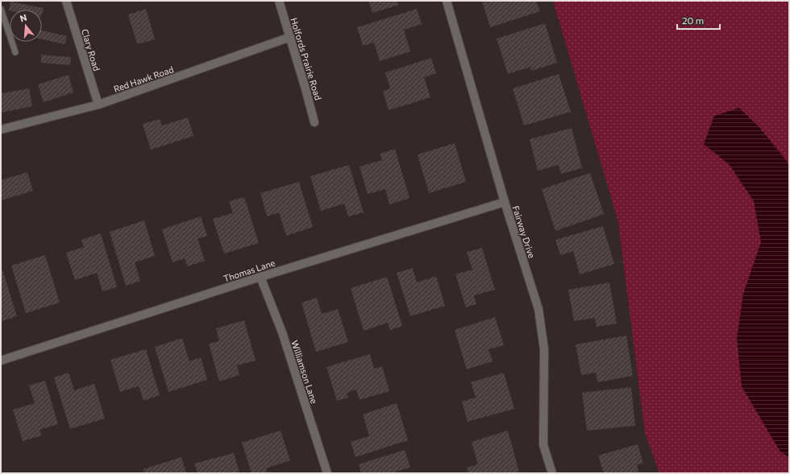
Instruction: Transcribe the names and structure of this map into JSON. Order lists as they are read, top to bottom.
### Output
{
  "streets": {
    "street": [
      "Clary Road",
      "Holfords Prairie Road",
      "Red Hawk Road",
      "Fairway Drive",
      "Thomas Lane",
      "Williamson Lane"
    ]
  },
  "crossings": [
    ["Clary Road", "Red Hawk Road"],
    ["Holfords Prairie Road", "Red Hawk Road"],
    ["Fairway Drive", "Thomas Lane"],
    ["Thomas Lane", "Williamson Lane"]
  ],
  "scale_bar": "20 m",
  "north": "top"
}
